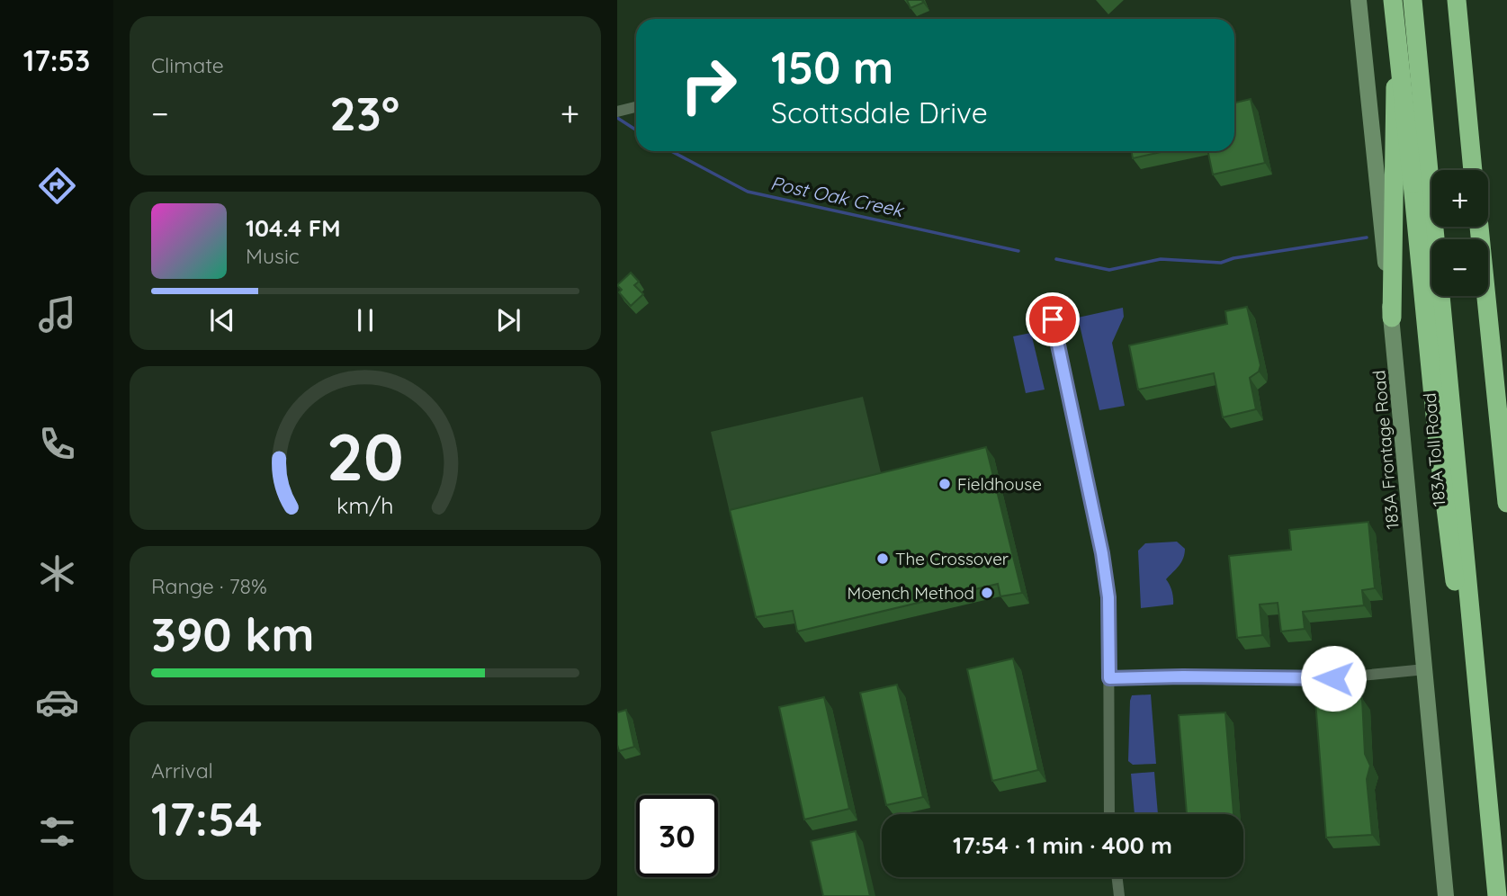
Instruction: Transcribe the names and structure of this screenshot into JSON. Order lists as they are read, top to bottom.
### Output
{
  "streets": {
    "highway": ["183A Toll Road"],
    "main road": ["183A Frontage Road"]
  },
  "water": ["Post Oak Creek"],
  "places": ["Fieldhouse", "The Crossover", "Moench Method"],
  "page": {
    "tabs": "17:53",
    "tile": [
      "Climate",
      ["Range · 78%", "390 km"],
      ["Arrival", "17:54"]
    ],
    "turn": ["150 m", "Scottsdale Drive"],
    "heat": ["−", "23°", "+"],
    "map_buttons": ["+", "−"],
    "song": ["104.4 FM", "Music"],
    "limit": "30",
    "trip": "17:54 · 1 min · 400 m",
    "gauge": ["20", "km/h"]
  }
}
